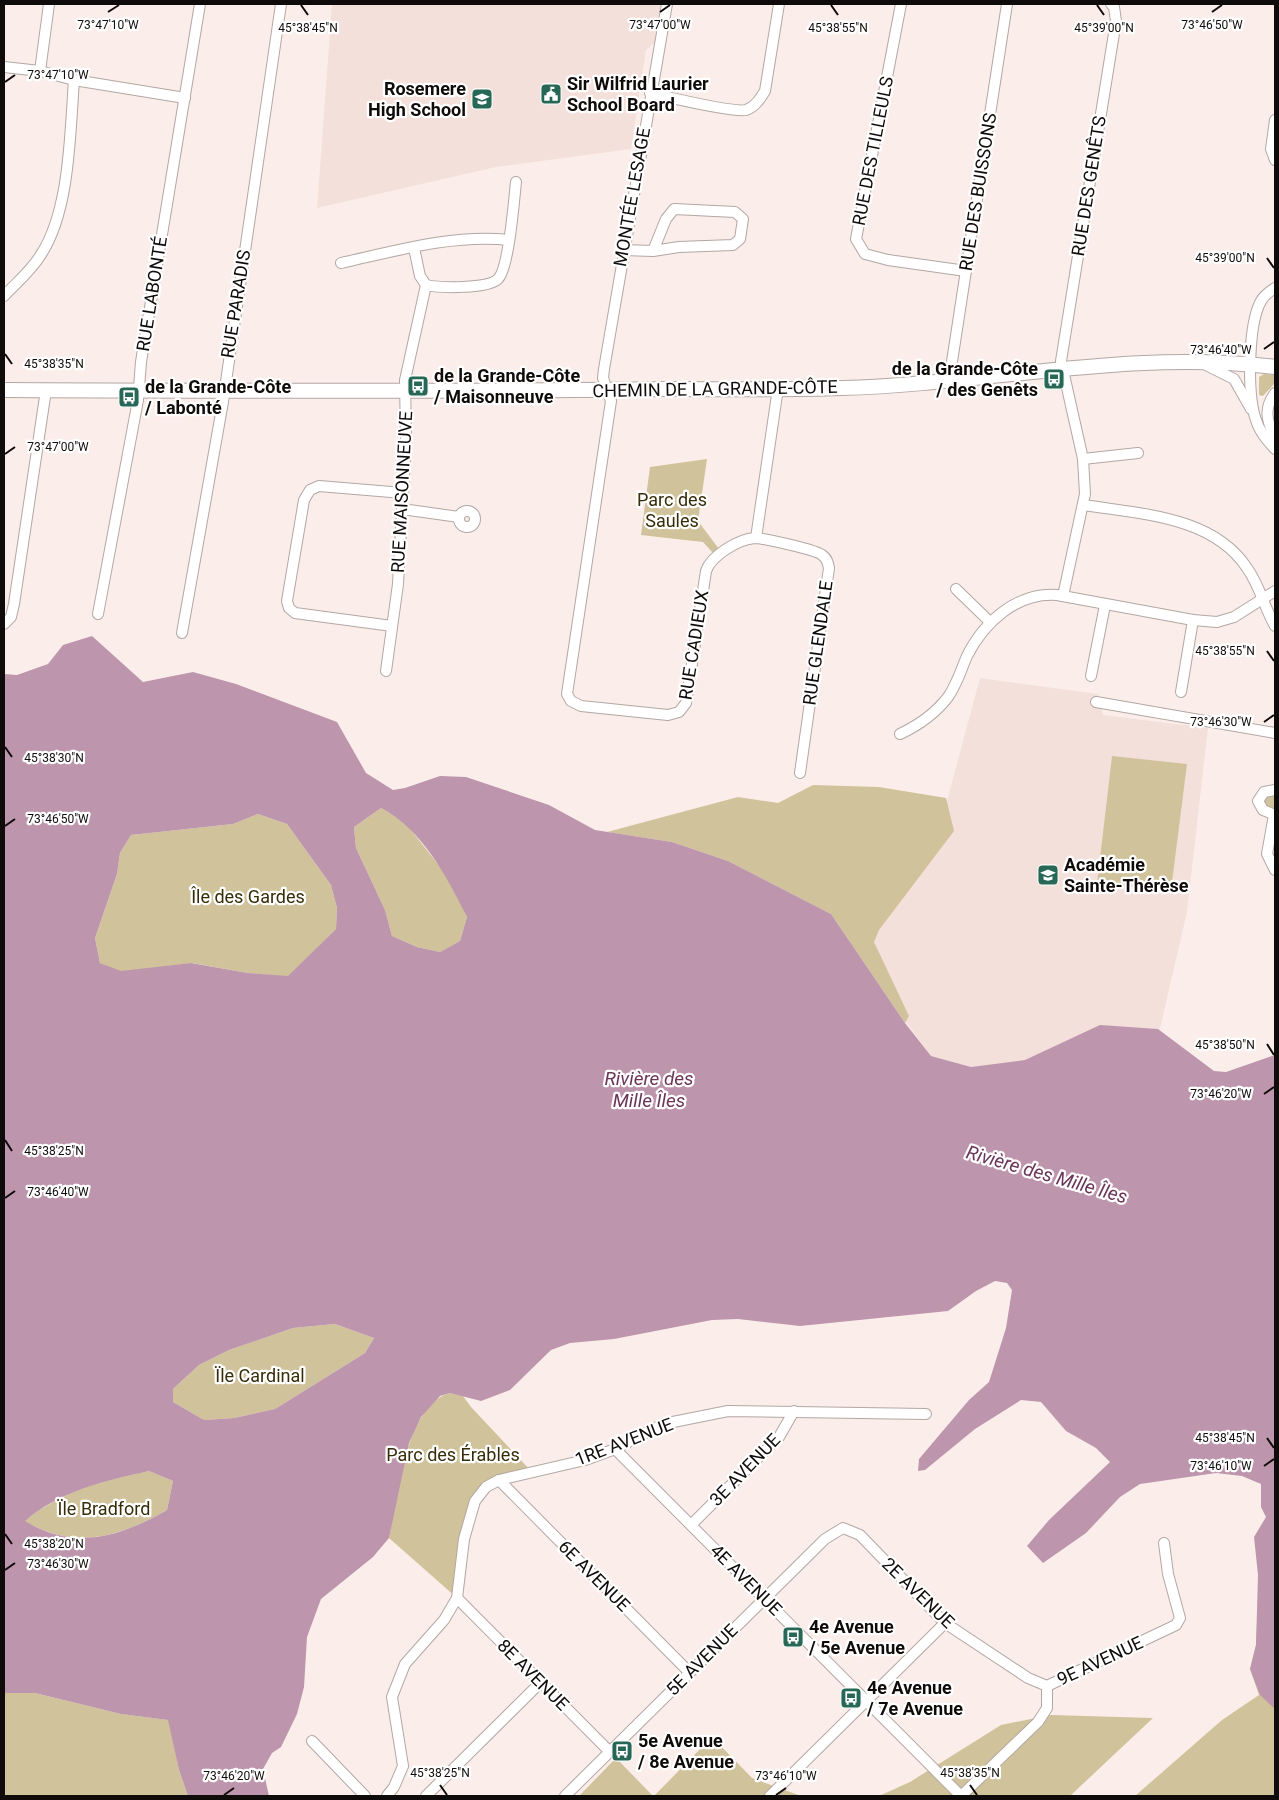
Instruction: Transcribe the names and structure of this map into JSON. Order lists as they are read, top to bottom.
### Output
{
  "streets": {
    "main road": ["CHEMIN DE LA GRANDE-CÔTE"],
    "street": [
      "RUE DES TILLEULS",
      "RUE DES GENÊTS",
      "RUE DES BUISSONS",
      "MONTÉE LESAGE",
      "RUE LABONTÉ",
      "RUE PARADIS",
      "RUE MAISONNEUVE",
      "RUE GLENDALE",
      "RUE CADIEUX",
      "1RE AVENUE",
      "3E AVENUE",
      "6E AVENUE",
      "4E AVENUE",
      "2E AVENUE",
      "5E AVENUE",
      "9E AVENUE",
      "8E AVENUE"
    ]
  },
  "crossings": [
    ["RUE DES TILLEULS", "RUE DES BUISSONS"],
    ["RUE DES GENÊTS", "CHEMIN DE LA GRANDE-CÔTE"],
    ["RUE DES BUISSONS", "CHEMIN DE LA GRANDE-CÔTE"],
    ["MONTÉE LESAGE", "CHEMIN DE LA GRANDE-CÔTE"],
    ["MONTÉE LESAGE", "RUE CADIEUX"],
    ["RUE LABONTÉ", "CHEMIN DE LA GRANDE-CÔTE"],
    ["RUE PARADIS", "CHEMIN DE LA GRANDE-CÔTE"],
    ["CHEMIN DE LA GRANDE-CÔTE", "RUE MAISONNEUVE"],
    ["CHEMIN DE LA GRANDE-CÔTE", "RUE CADIEUX"],
    ["RUE GLENDALE", "RUE CADIEUX"],
    ["1RE AVENUE", "3E AVENUE"],
    ["1RE AVENUE", "6E AVENUE"],
    ["1RE AVENUE", "4E AVENUE"],
    ["1RE AVENUE", "8E AVENUE"],
    ["3E AVENUE", "4E AVENUE"],
    ["6E AVENUE", "5E AVENUE"],
    ["4E AVENUE", "5E AVENUE"],
    ["4E AVENUE", "9E AVENUE"],
    ["2E AVENUE", "5E AVENUE"],
    ["2E AVENUE", "9E AVENUE"],
    ["5E AVENUE", "8E AVENUE"]
  ],
  "water": ["Rivière des Mille Îles"],
  "parks": [
    "Parc des Saules",
    "Île des Gardes",
    "Ïle Cardinal",
    "Parc des Érables",
    "Ïle Bradford"
  ],
  "places": {
    "public building": ["Sir Wilfrid Laurier School Board"],
    "school or university": ["Rosemere High School", "Académie Sainte-Thérèse"],
    "bus stop": [
      "de la Grande-Côte / des Genêts",
      "de la Grande-Côte / Maisonneuve",
      "de la Grande-Côte / Labonté",
      "4e Avenue / 5e Avenue",
      "4e Avenue / 7e Avenue",
      "5e Avenue / 8e Avenue"
    ]
  },
  "coordinates": [
    "73°47'10\"W",
    "73°47'00\"W",
    "73°46'50\"W",
    "45°39'00\"N",
    "45°38'45\"N",
    "45°38'55\"N",
    "73°46'40\"W",
    "45°38'35\"N",
    "73°46'30\"W",
    "45°38'30\"N",
    "45°38'50\"N",
    "73°46'20\"W",
    "45°38'25\"N",
    "73°46'10\"W",
    "45°38'20\"N"
  ]
}
